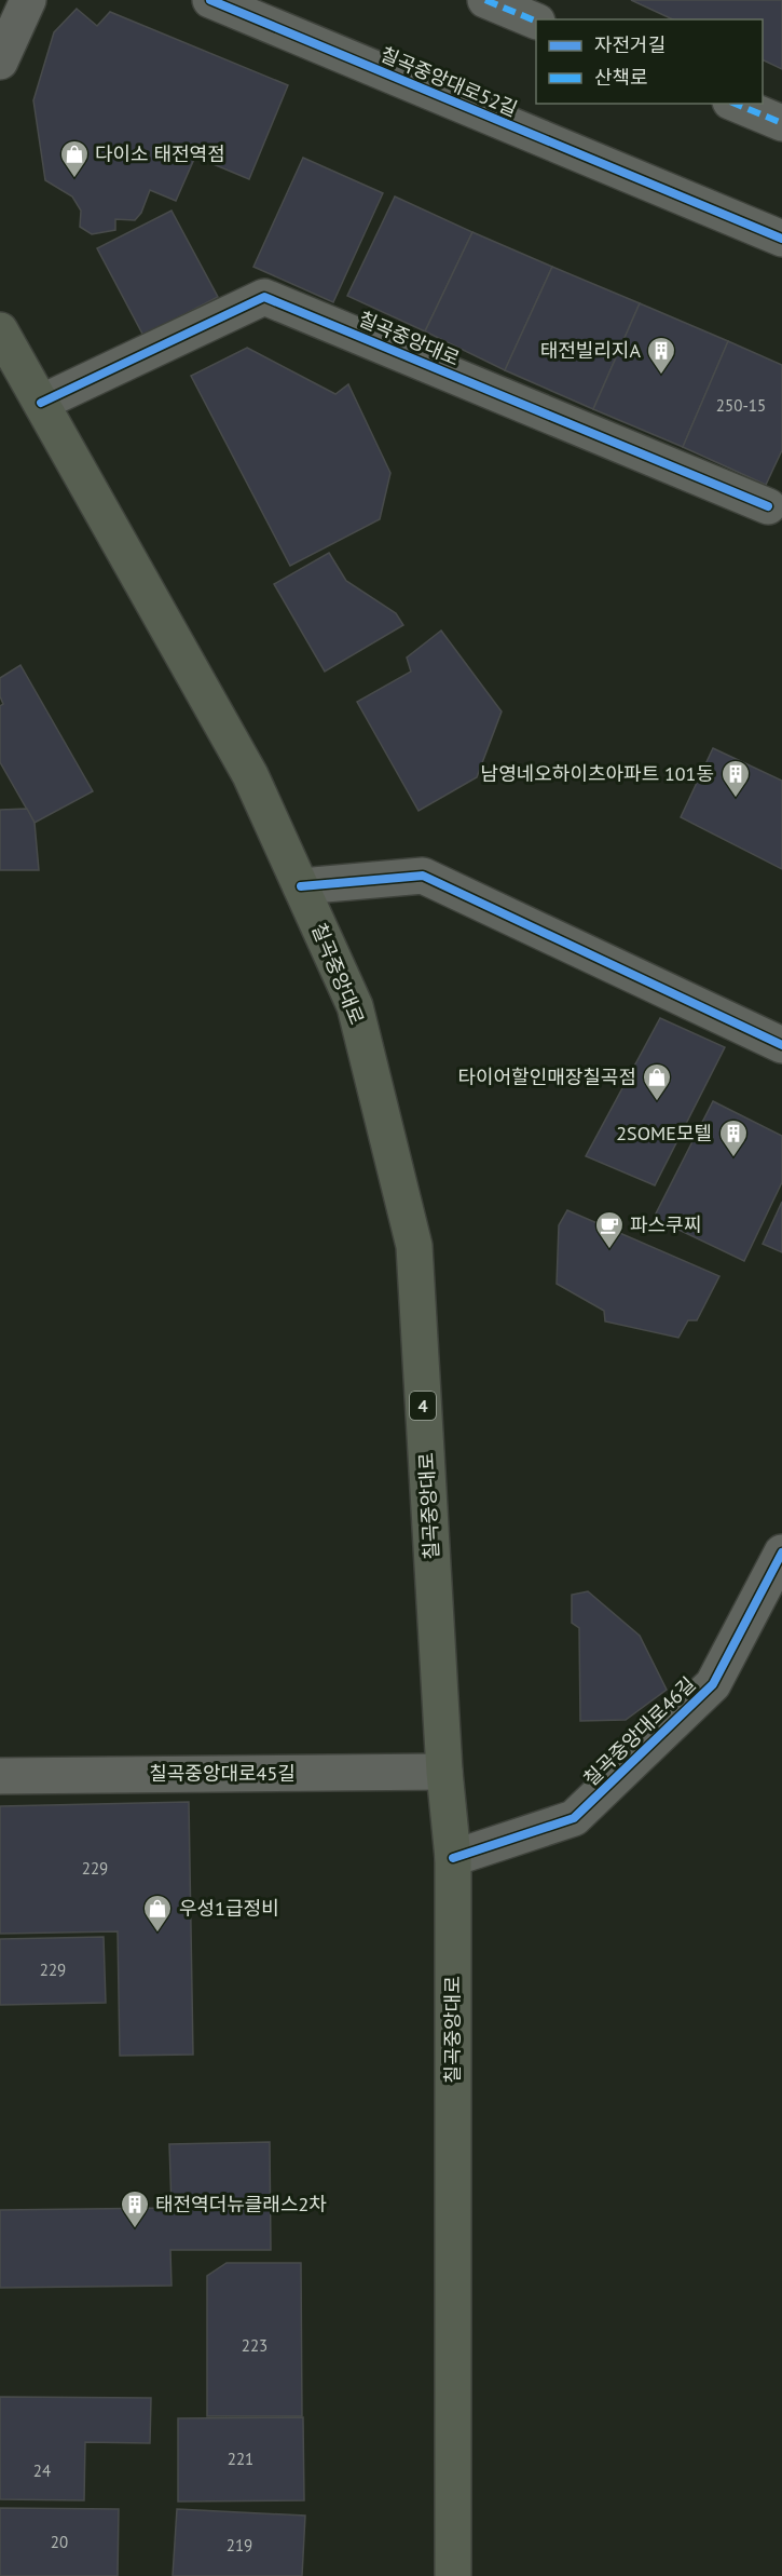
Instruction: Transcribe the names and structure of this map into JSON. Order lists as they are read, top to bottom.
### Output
{
  "streets": {
    "main road": ["칠곡중앙대로", "4"],
    "street": ["칠곡중앙대로52길", "칠곡중앙대로46길", "칠곡중앙대로45길"]
  },
  "crossings": [
    ["칠곡중앙대로", "칠곡중앙대로46길"],
    ["칠곡중앙대로", "칠곡중앙대로45길"]
  ],
  "places": {
    "shop": ["다이소 태전역점", "타이어할인매장칠곡점", "우성1급정비"],
    "building": [
      "태전빌리지A",
      "남영네오하이츠아파트 101동",
      "2SOME모텔",
      "태전역더뉴클래스2차"
    ],
    "cafe": ["파스쿠찌"]
  },
  "house_numbers": [
    "250-15",
    "229",
    "229",
    "223",
    "221",
    "24",
    "20",
    "219"
  ],
  "legend": ["자전거길", "산책로"]
}
